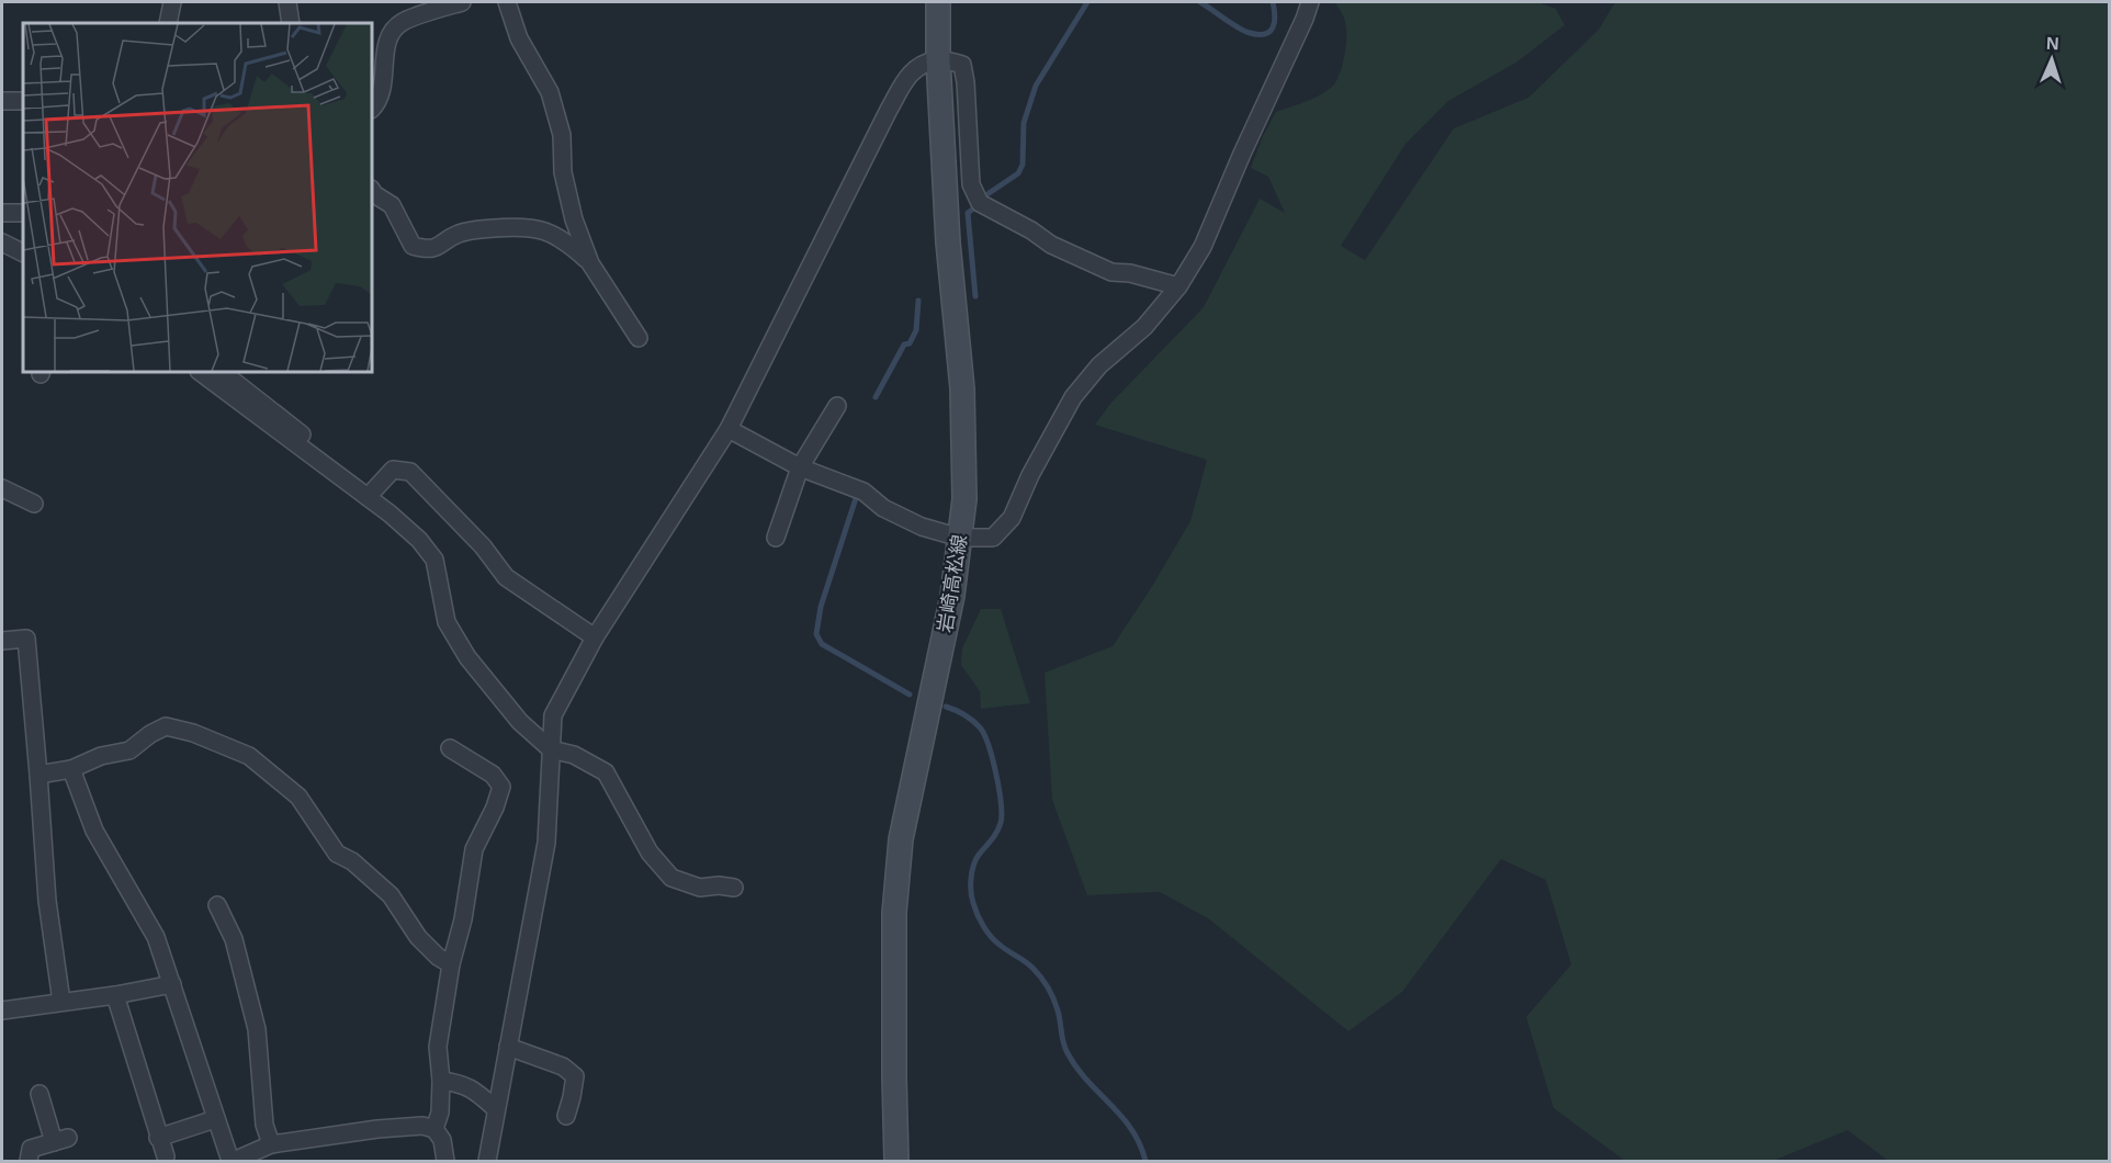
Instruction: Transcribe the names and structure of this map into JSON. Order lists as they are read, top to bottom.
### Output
{
  "streets": {
    "main road": ["岩崎高松線"]
  },
  "north": "top"
}
